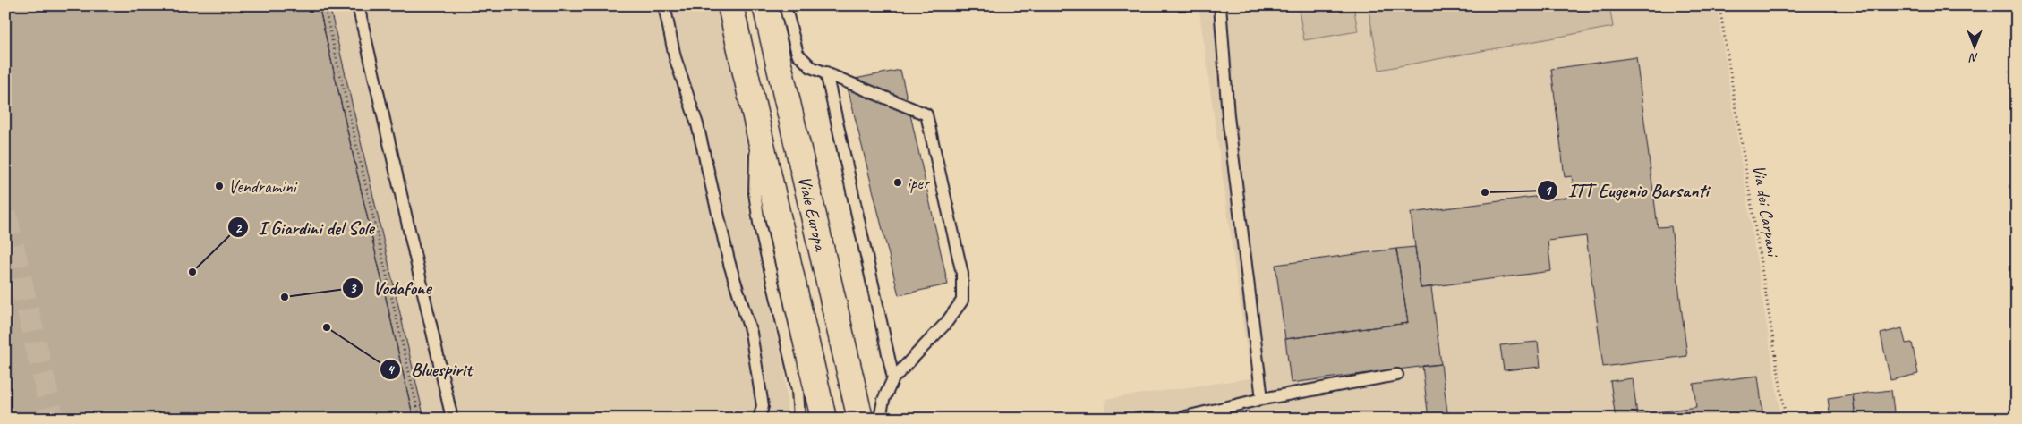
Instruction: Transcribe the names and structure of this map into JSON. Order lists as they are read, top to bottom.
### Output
{
  "streets": {
    "street": ["Viale Europa"],
    "path": ["Via dei Carpani"]
  },
  "places": [
    "iper",
    "Vendramini",
    "ITT Eugenio Barsanti",
    "I Giardini del Sole",
    "Vodafone",
    "Bluespirit"
  ],
  "north": "bottom"
}
